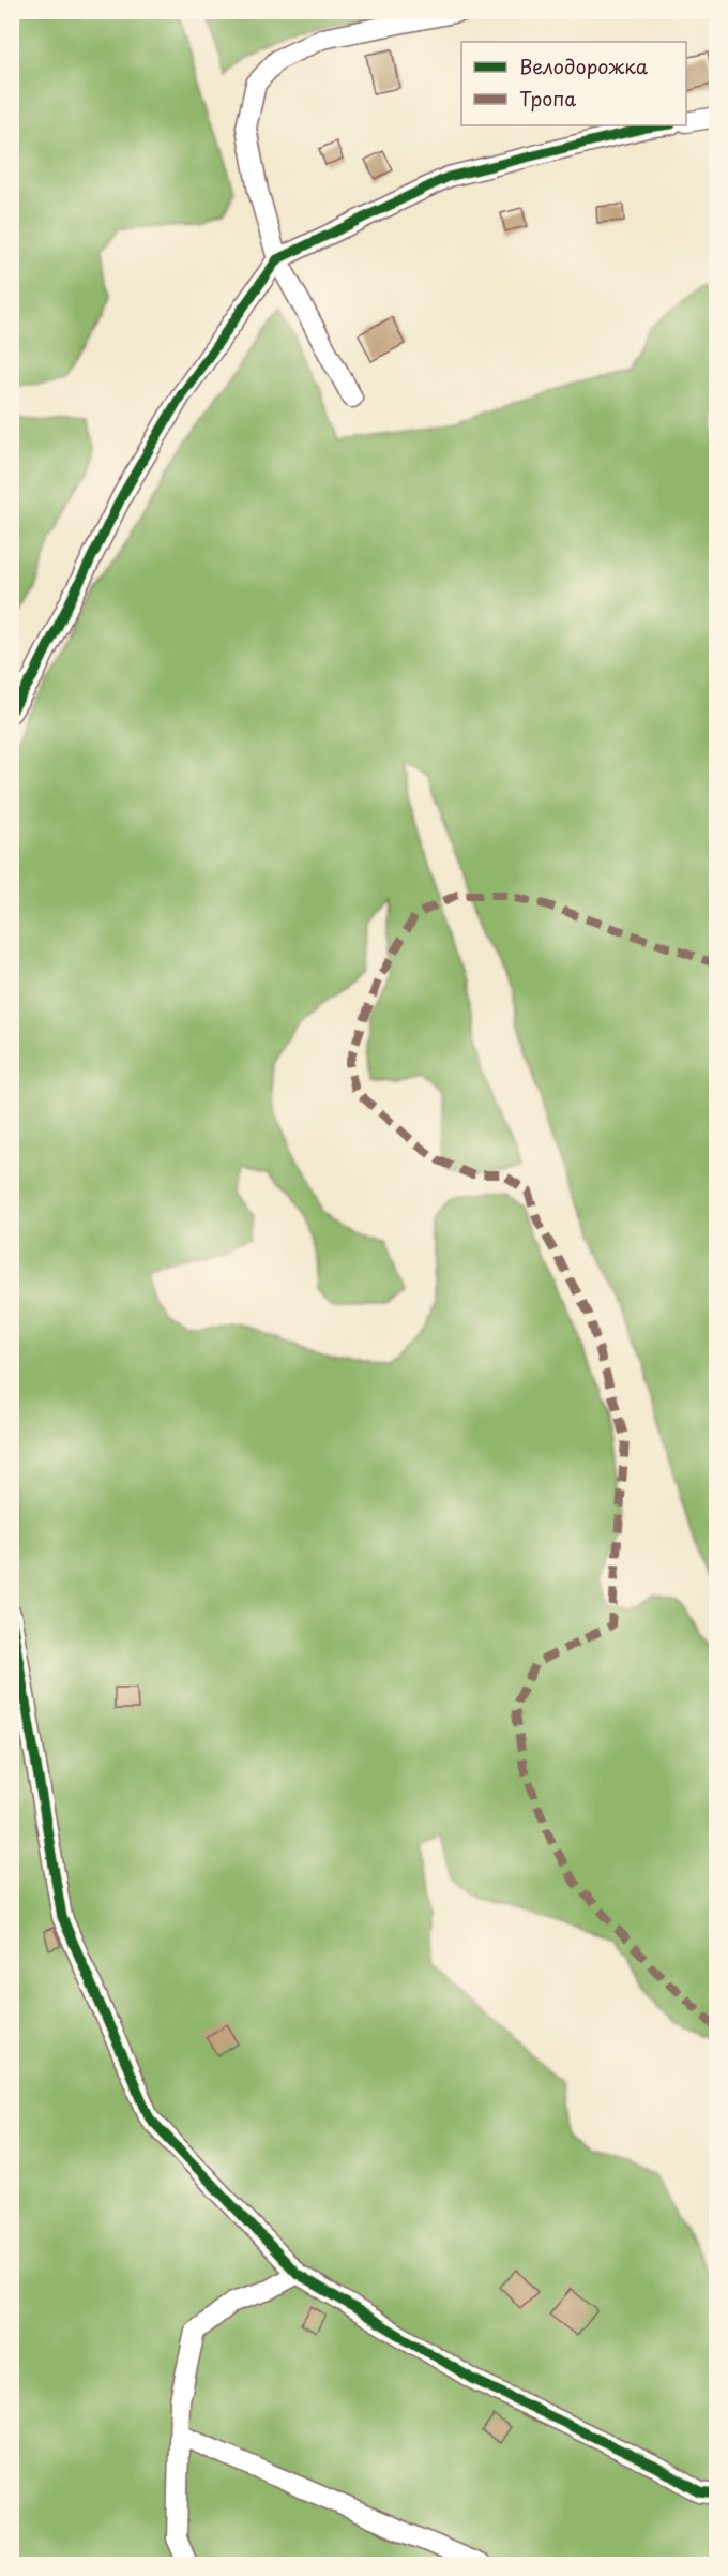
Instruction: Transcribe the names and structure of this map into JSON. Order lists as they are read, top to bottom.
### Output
{
  "legend": ["Велодорожка", "Тропа"]
}
